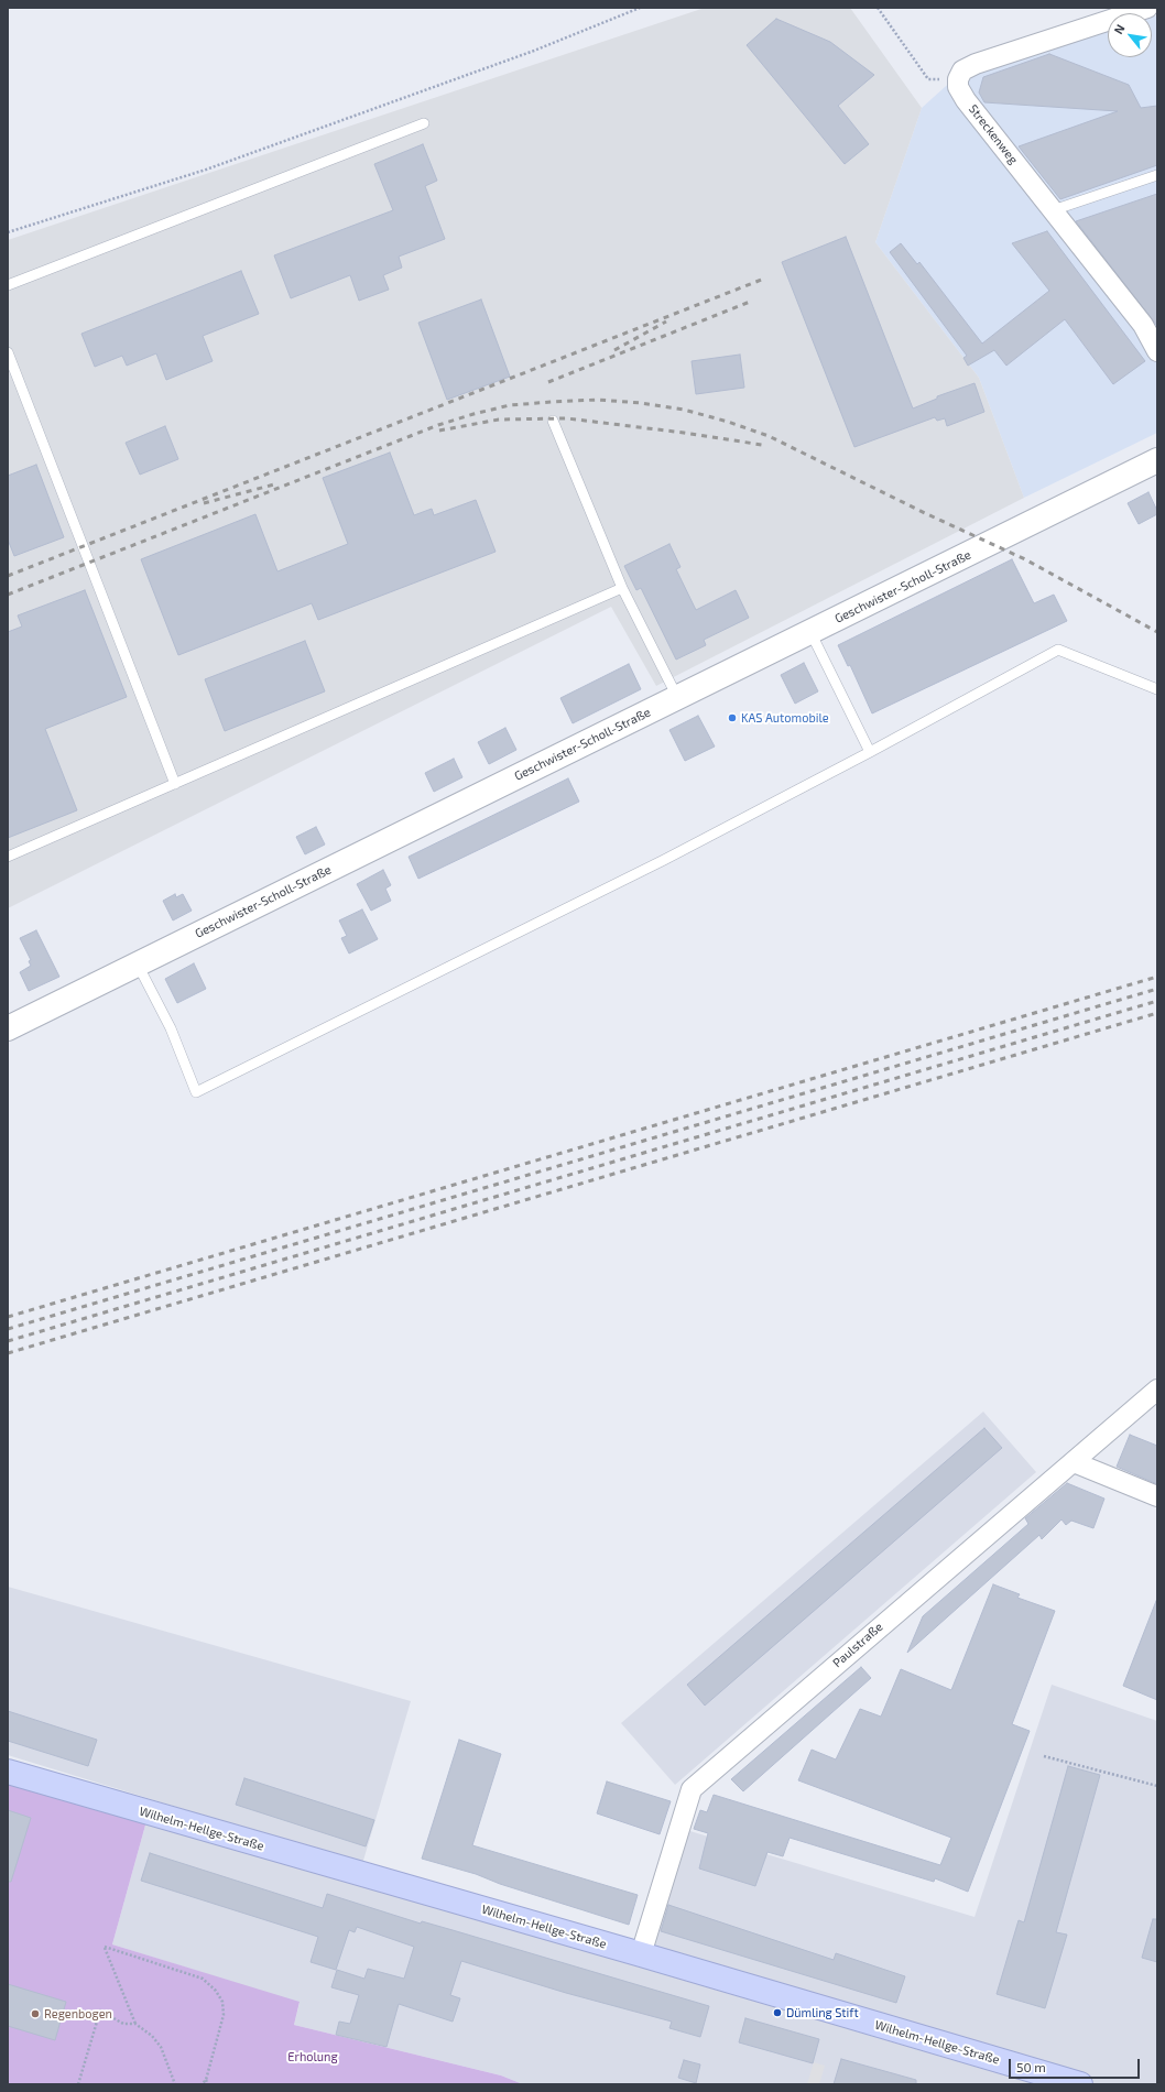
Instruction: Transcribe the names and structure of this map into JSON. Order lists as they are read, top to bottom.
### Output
{
  "streets": {
    "main road": ["Wilhelm-Hellge-Straße"],
    "street": ["Streckenweg", "Geschwister-Scholl-Straße", "Paulstraße"]
  },
  "crossings": [
    ["Paulstraße", "Wilhelm-Hellge-Straße"]
  ],
  "parks": ["Erholung"],
  "places": ["KAS Automobile", "Dümling Stift", "Regenbogen"],
  "scale_bar": "50 m",
  "north": "top left"
}
